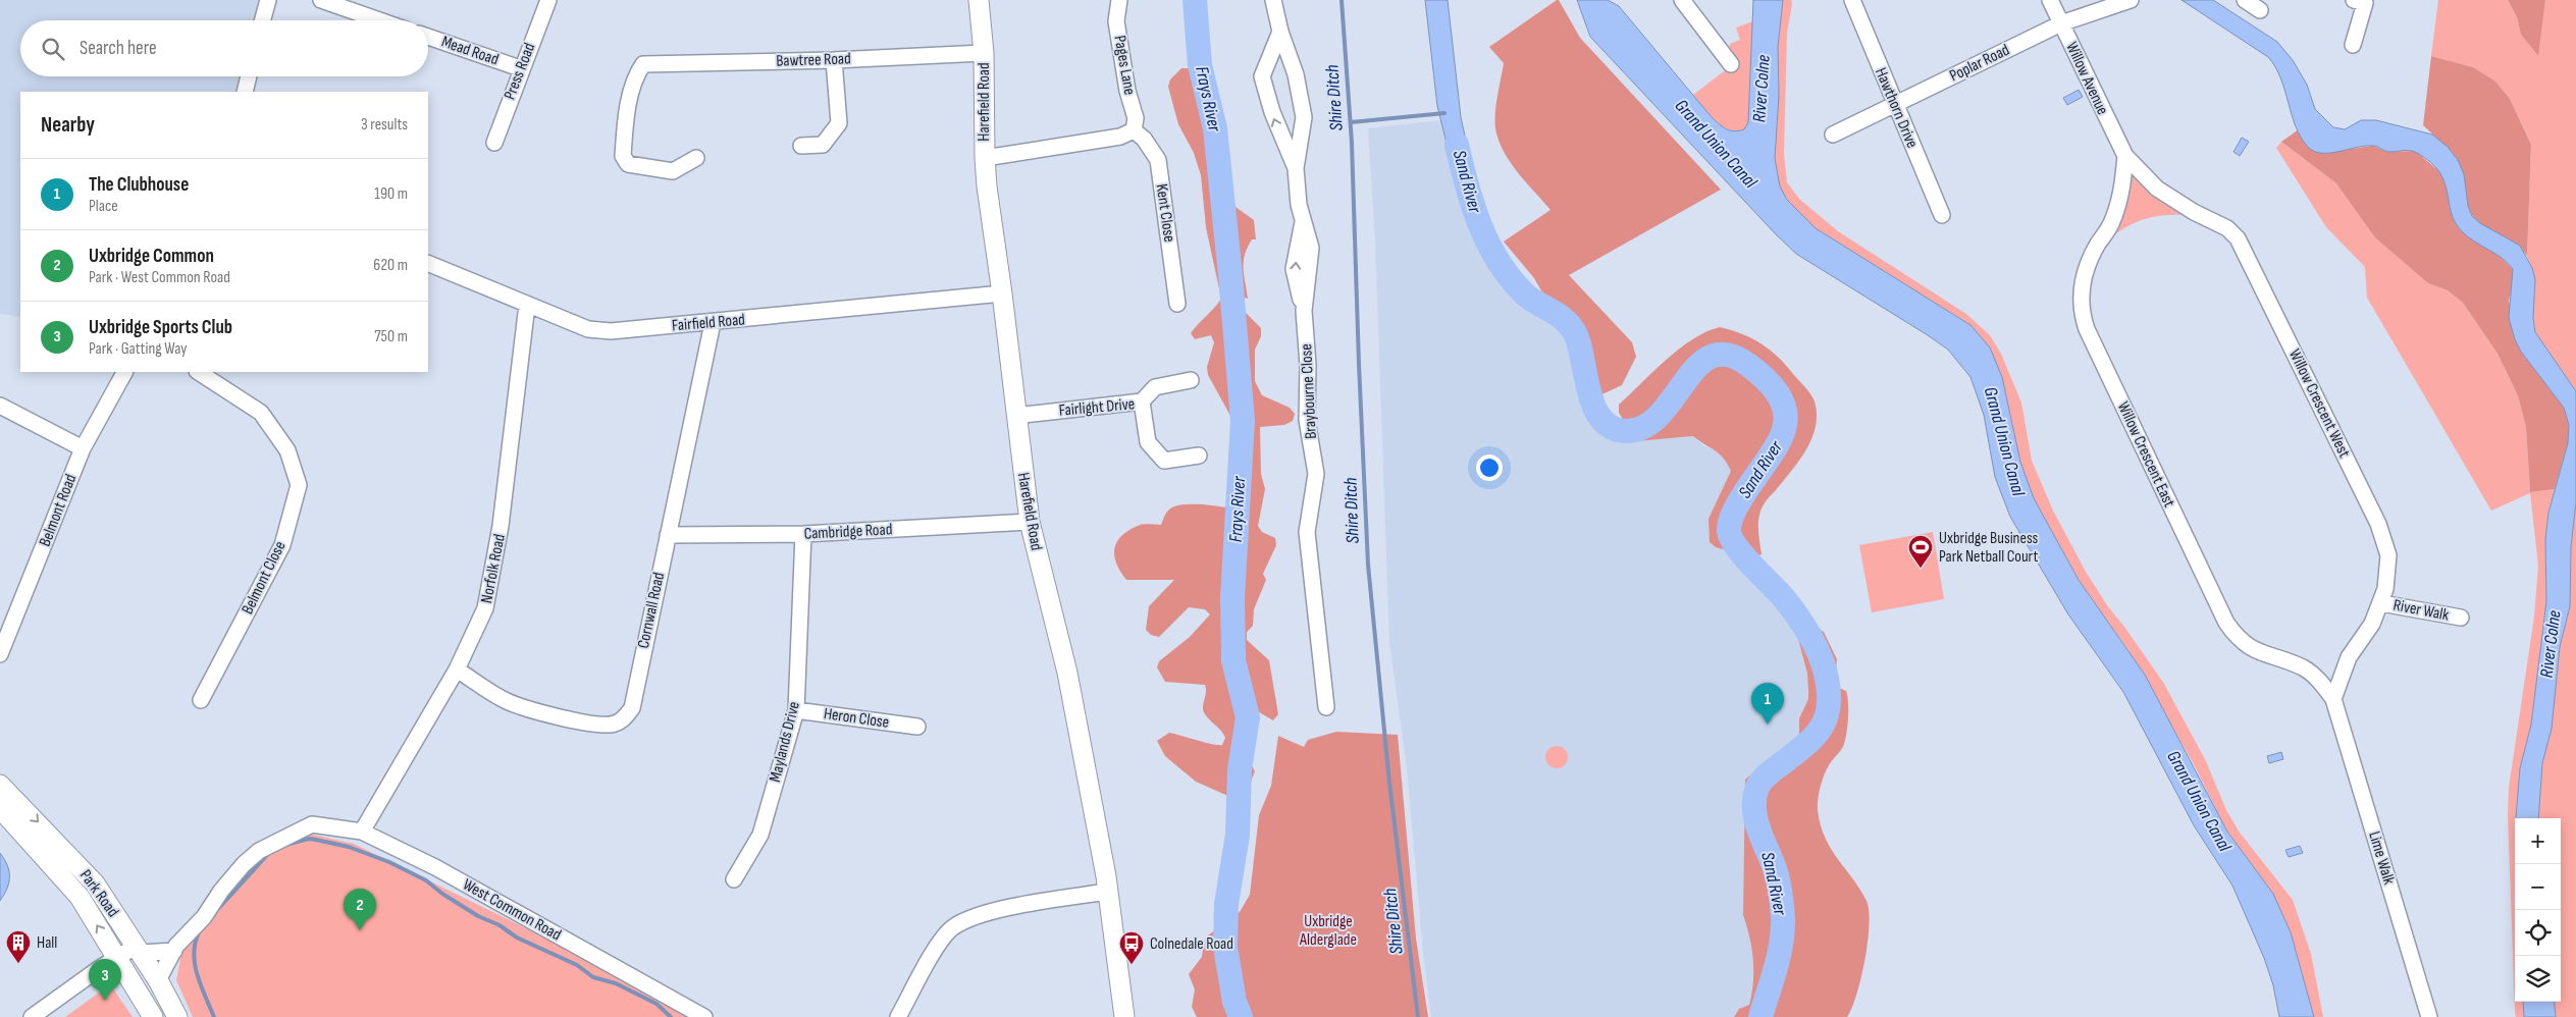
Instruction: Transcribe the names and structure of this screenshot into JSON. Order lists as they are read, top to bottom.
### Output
{
  "streets": {
    "main road": ["Harefield Road", "Park Road"],
    "street": [
      "Mead Road",
      "Bawtree Road",
      "Poplar Road",
      "Pages Lane",
      "Press Road",
      "Willow Avenue",
      "Hawthorn Drive",
      "Kent Close",
      "Fairfield Road",
      "Braybourne Close",
      "Willow Crescent West",
      "Fairlight Drive",
      "Willow Crescent East",
      "Belmont Road",
      "Cambridge Road",
      "Norfolk Road",
      "Belmont Close",
      "Cornwall Road",
      "River Walk",
      "Heron Close",
      "Maylands Drive",
      "Lime Walk",
      "West Common Road"
    ]
  },
  "crossings": [
    ["Mead Road", "Press Road"],
    ["Bawtree Road", "Harefield Road"],
    ["Poplar Road", "Willow Avenue"],
    ["Poplar Road", "Hawthorn Drive"],
    ["Pages Lane", "Kent Close"],
    ["Willow Avenue", "Willow Crescent West"],
    ["Willow Avenue", "Willow Crescent East"],
    ["Harefield Road", "Fairfield Road"],
    ["Harefield Road", "Fairlight Drive"],
    ["Harefield Road", "Cambridge Road"],
    ["Fairfield Road", "Norfolk Road"],
    ["Fairfield Road", "Cornwall Road"],
    ["Willow Crescent West", "Willow Crescent East"],
    ["Willow Crescent West", "River Walk"],
    ["Willow Crescent West", "Lime Walk"],
    ["Willow Crescent East", "Lime Walk"],
    ["Cambridge Road", "Cornwall Road"],
    ["Cambridge Road", "Maylands Drive"],
    ["Norfolk Road", "Cornwall Road"],
    ["Norfolk Road", "West Common Road"],
    ["Heron Close", "Maylands Drive"]
  ],
  "water": [
    "River Colne",
    "Shire Ditch",
    "Frays River",
    "Grand Union Canal",
    "Sand River"
  ],
  "parks": ["Uxbridge Alderglade"],
  "places": {
    "sports": ["Uxbridge Business Park Netball Court"],
    "building": ["Hall"],
    "bus stop": ["Colnedale Road"]
  },
  "page": {
    "search": "Search here",
    "heading": ["Nearby", "3 results"],
    "list": [
      {
        "mark": "1",
        "name": "The Clubhouse",
        "note": "Place",
        "value": "190 m"
      },
      {
        "mark": "2",
        "name": "Uxbridge Common",
        "note": "Park · West Common Road",
        "value": "620 m"
      },
      {
        "mark": "3",
        "name": "Uxbridge Sports Club",
        "note": "Park · Gatting Way",
        "value": "750 m"
      }
    ],
    "pins": ["1", "2", "3"],
    "map_buttons": ["+", "−"]
  }
}
